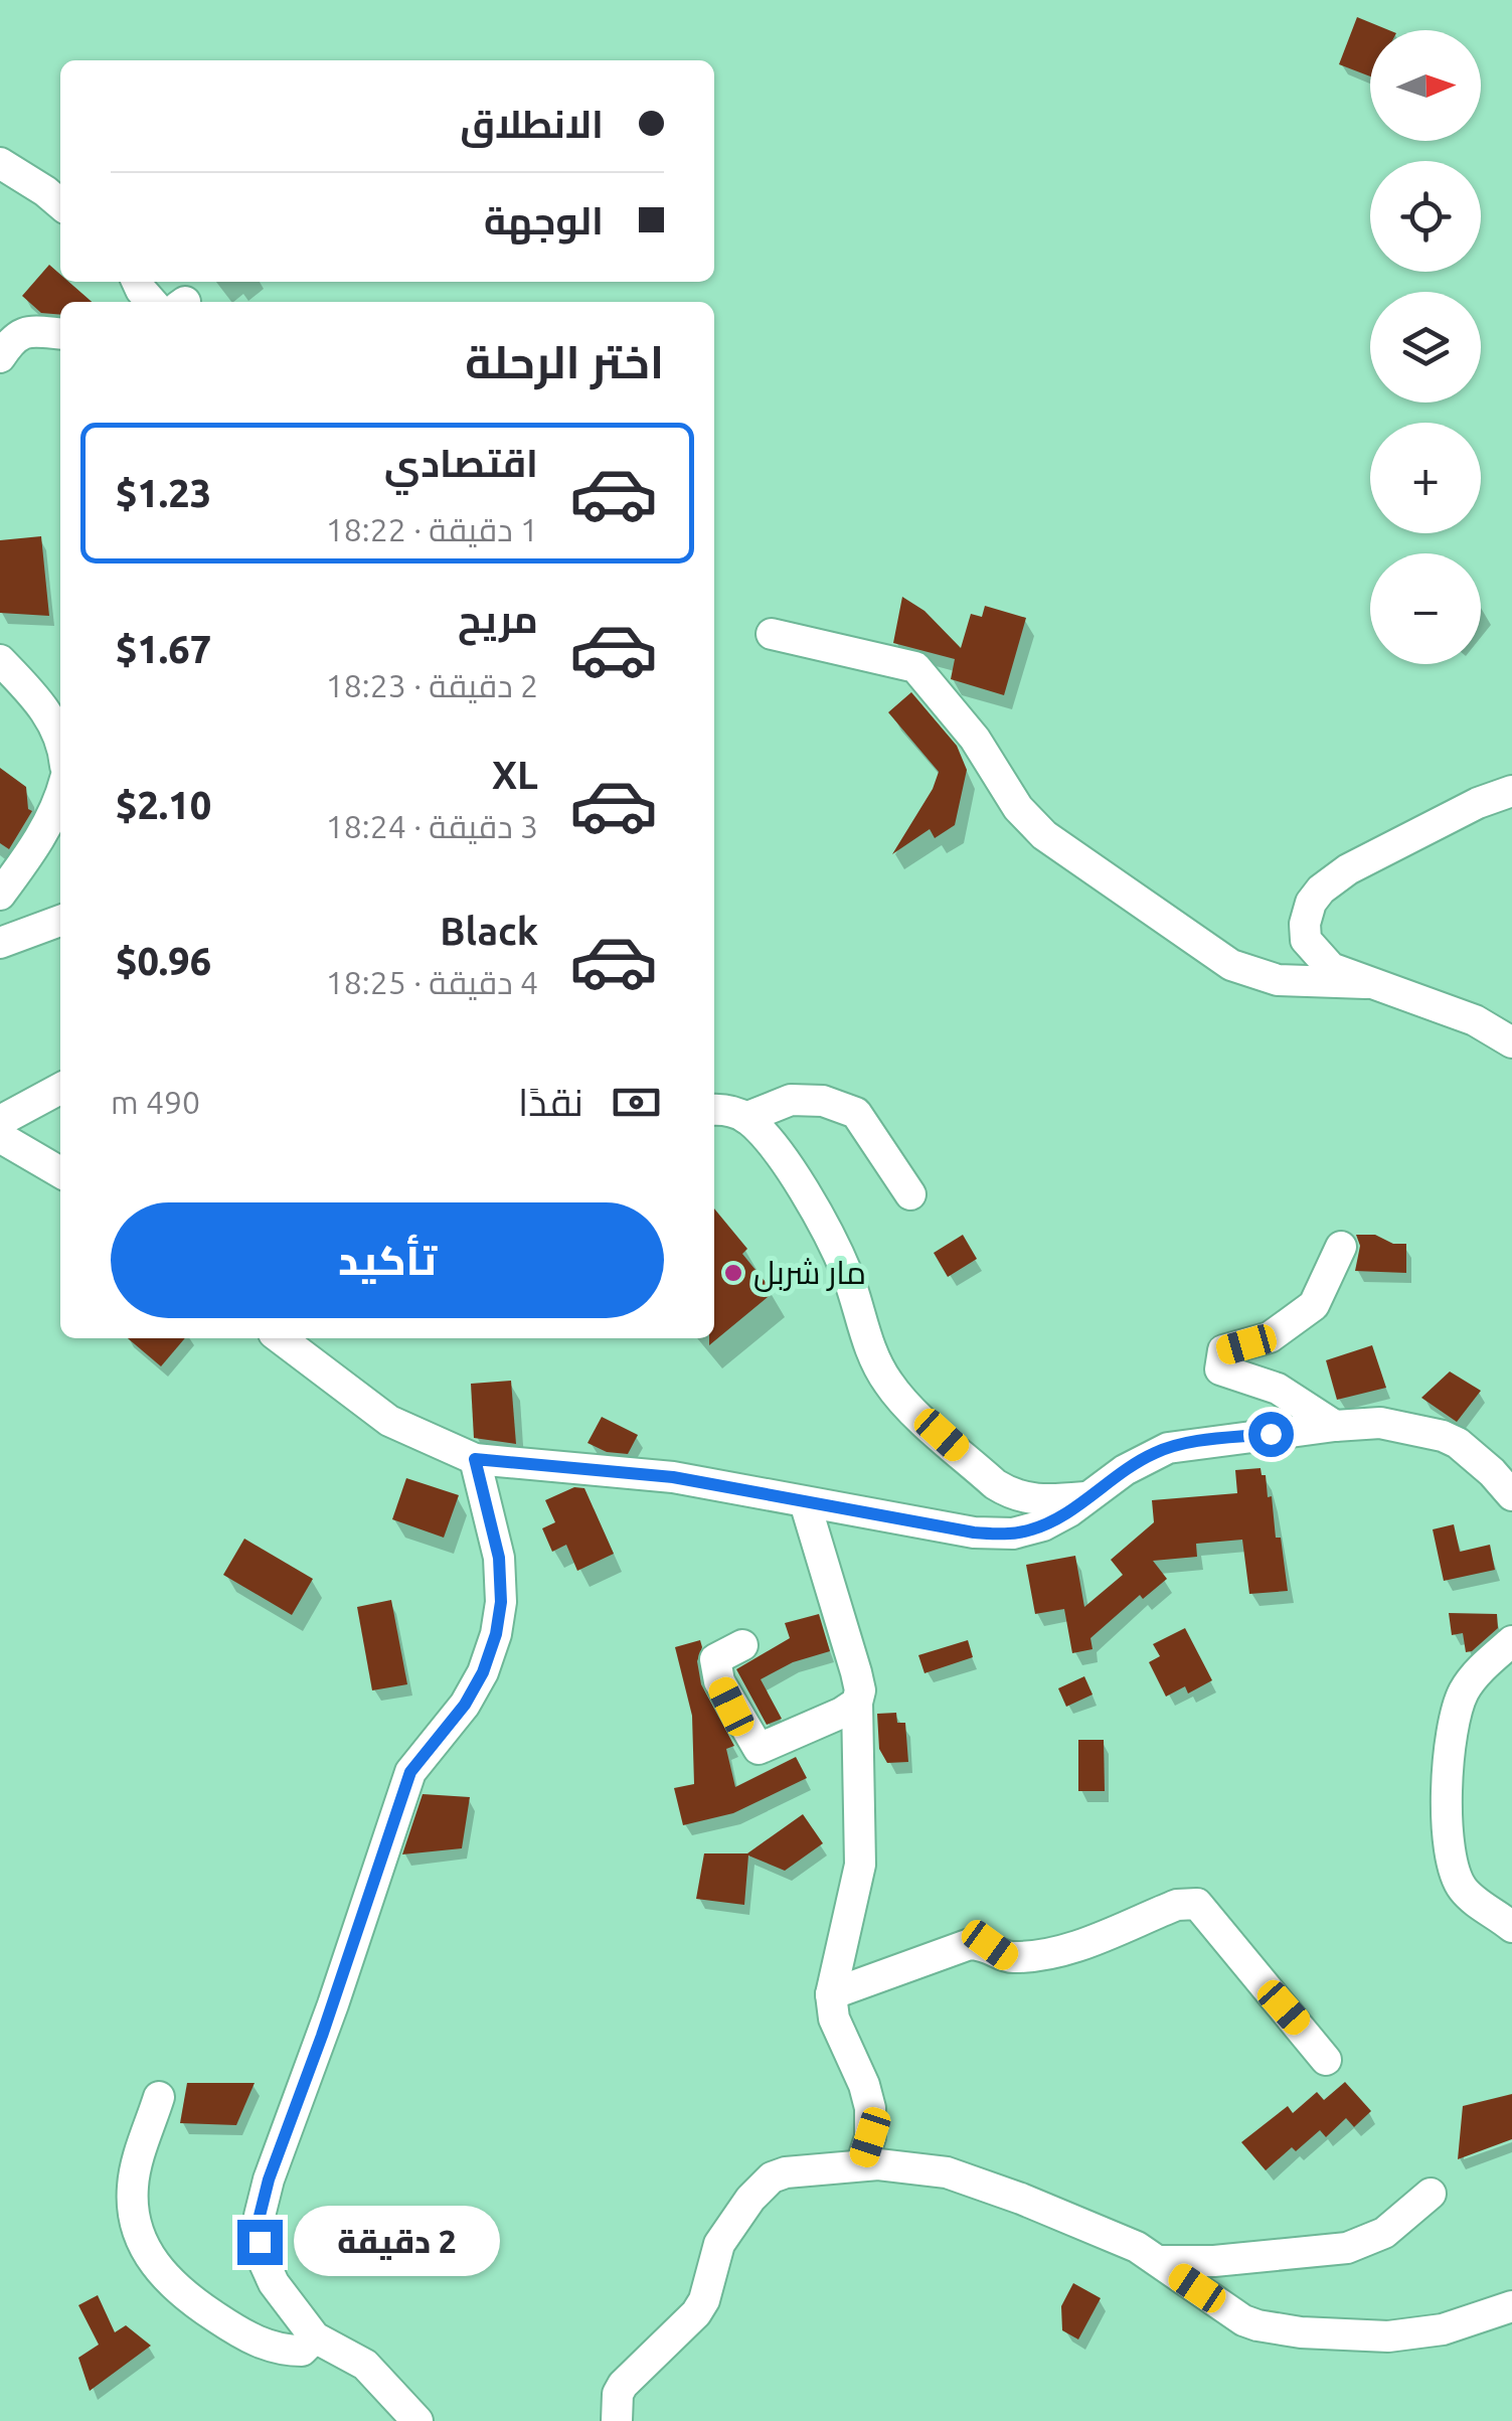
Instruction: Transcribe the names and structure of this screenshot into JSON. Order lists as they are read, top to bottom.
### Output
{
  "places": ["مار شربل"],
  "north": "right",
  "page": {
    "map_buttons": ["+", "−"],
    "banner": ["الانطلاق", "الوجهة"],
    "heading": "اختر الرحلة",
    "list": [
      {
        "name": "اقتصادي",
        "note": "1 دقيقة · 18:22",
        "value": "$1.23"
      },
      {
        "name": "مريح",
        "note": "2 دقيقة · 18:23",
        "value": "$1.67"
      },
      {
        "name": "XL",
        "note": "3 دقيقة · 18:24",
        "value": "$2.10"
      },
      {
        "name": "Black",
        "note": "4 دقيقة · 18:25",
        "value": "$0.96"
      }
    ],
    "pay": ["نقدًا", "490 m"],
    "buttons": "تأكيد",
    "bubble": "2 دقيقة"
  }
}
